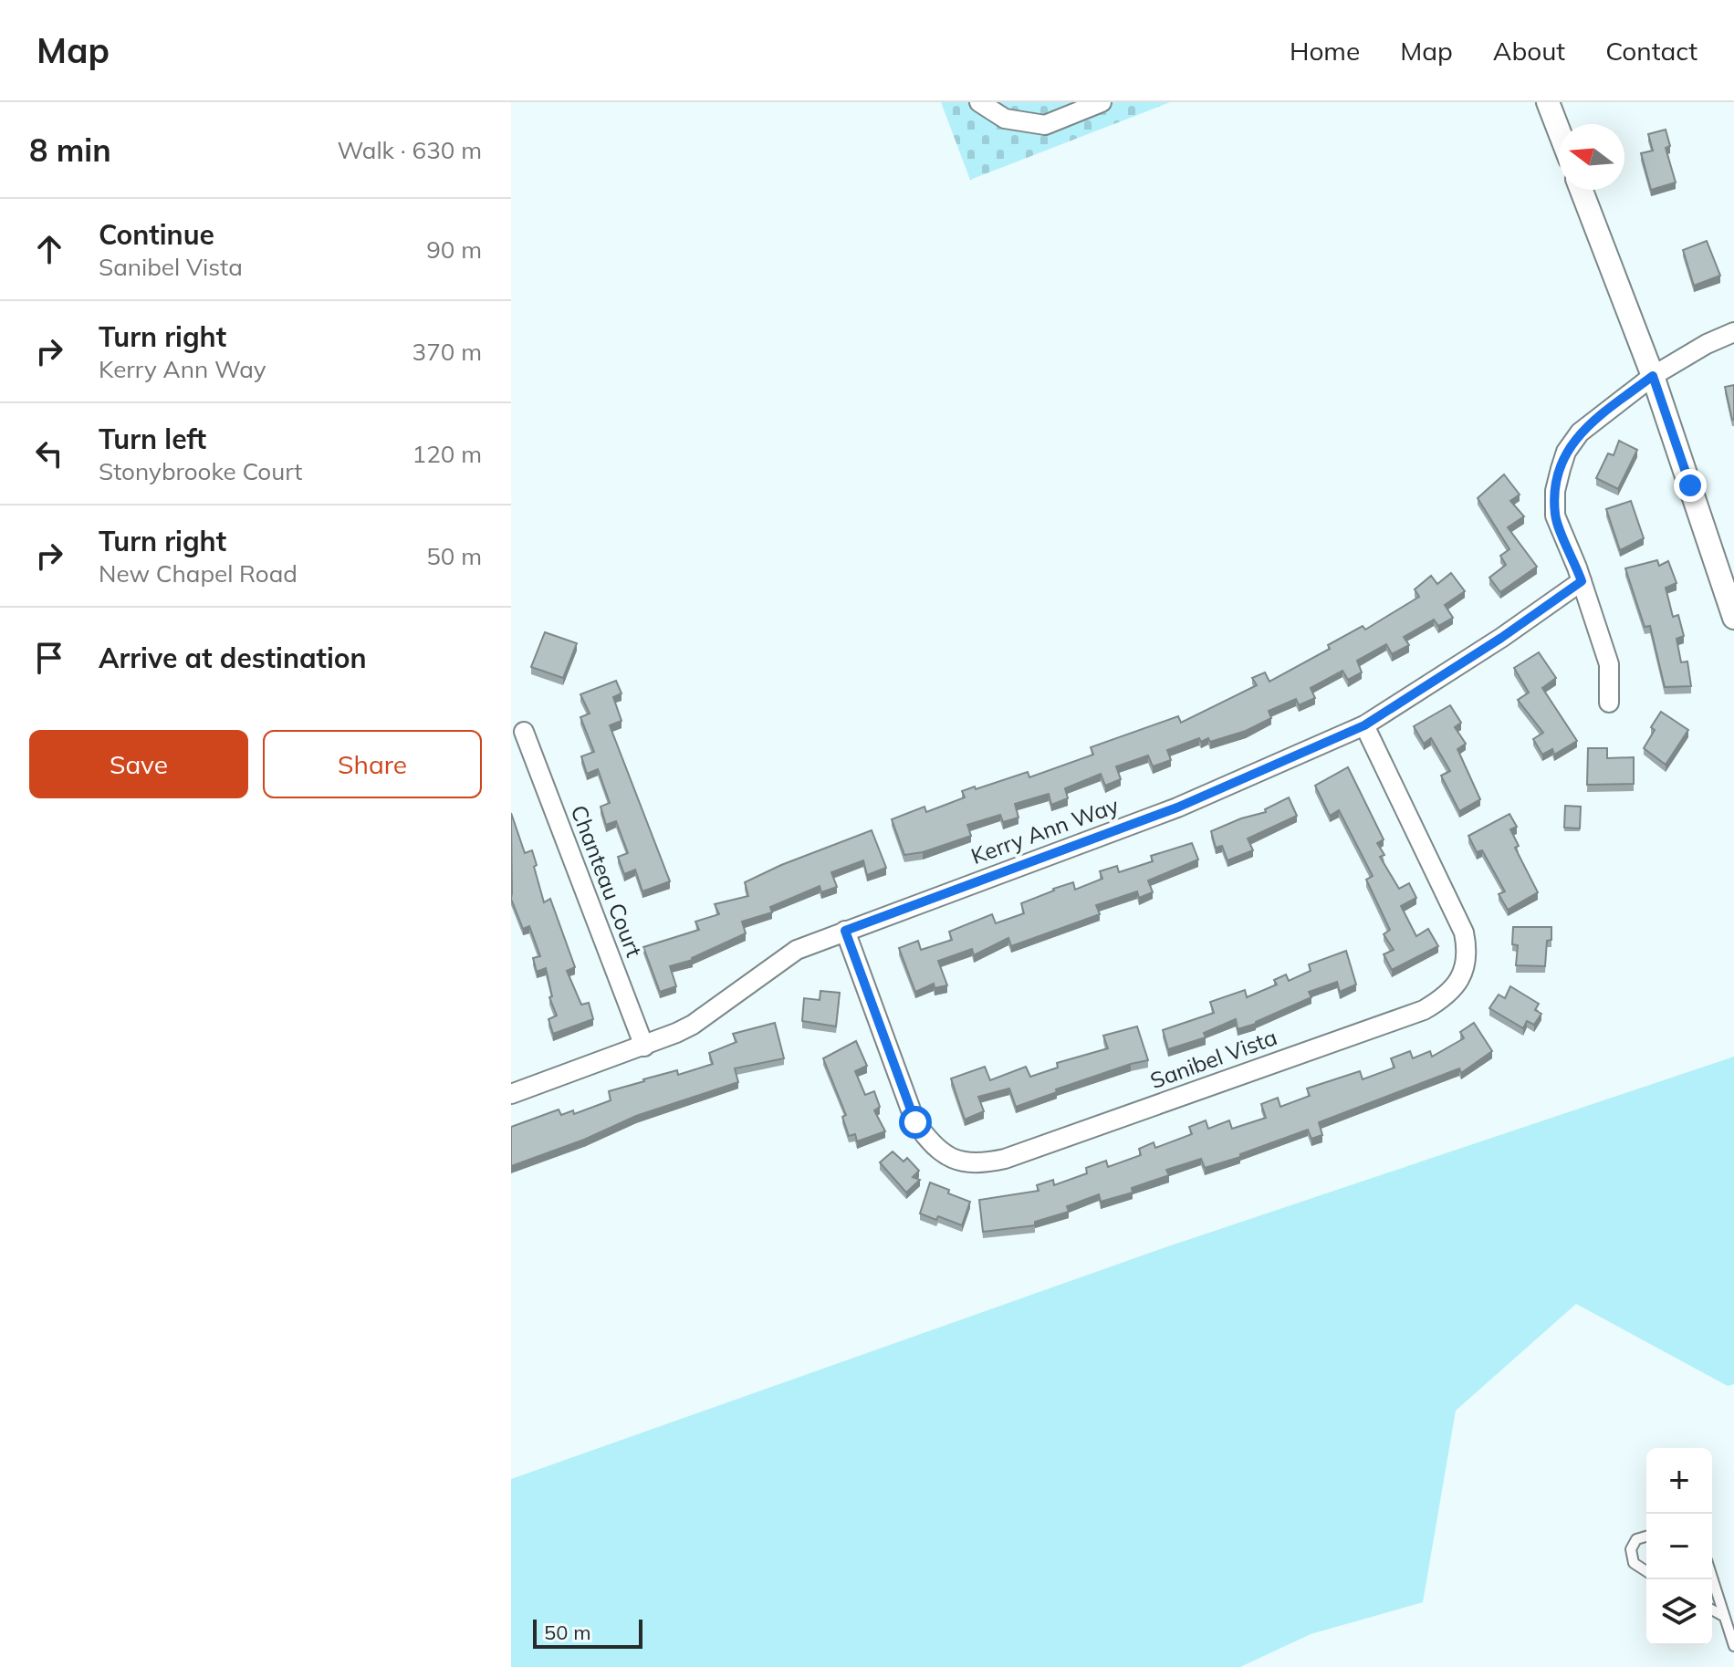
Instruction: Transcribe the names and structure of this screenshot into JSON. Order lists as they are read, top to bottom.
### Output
{
  "streets": {
    "street": ["Kerry Ann Way", "Chanteau Court", "Sanibel Vista"]
  },
  "crossings": [
    ["Kerry Ann Way", "Chanteau Court"],
    ["Kerry Ann Way", "Sanibel Vista"]
  ],
  "scale_bar": "50 m",
  "north": "left",
  "page": {
    "header": "Map",
    "nav": [
      "Home",
      "Map",
      "About",
      "Contact"
    ],
    "heading": ["8 min", "Walk · 630 m"],
    "list": [
      ["Continue", "Sanibel Vista", "90 m"],
      ["Turn right", "Kerry Ann Way", "370 m"],
      ["Turn left", "Stonybrooke Court", "120 m"],
      ["Turn right", "New Chapel Road", "50 m"],
      "Arrive at destination"
    ],
    "buttons": ["Save", "Share"],
    "map_buttons": ["+", "−"],
    "scale": "50 m"
  }
}
